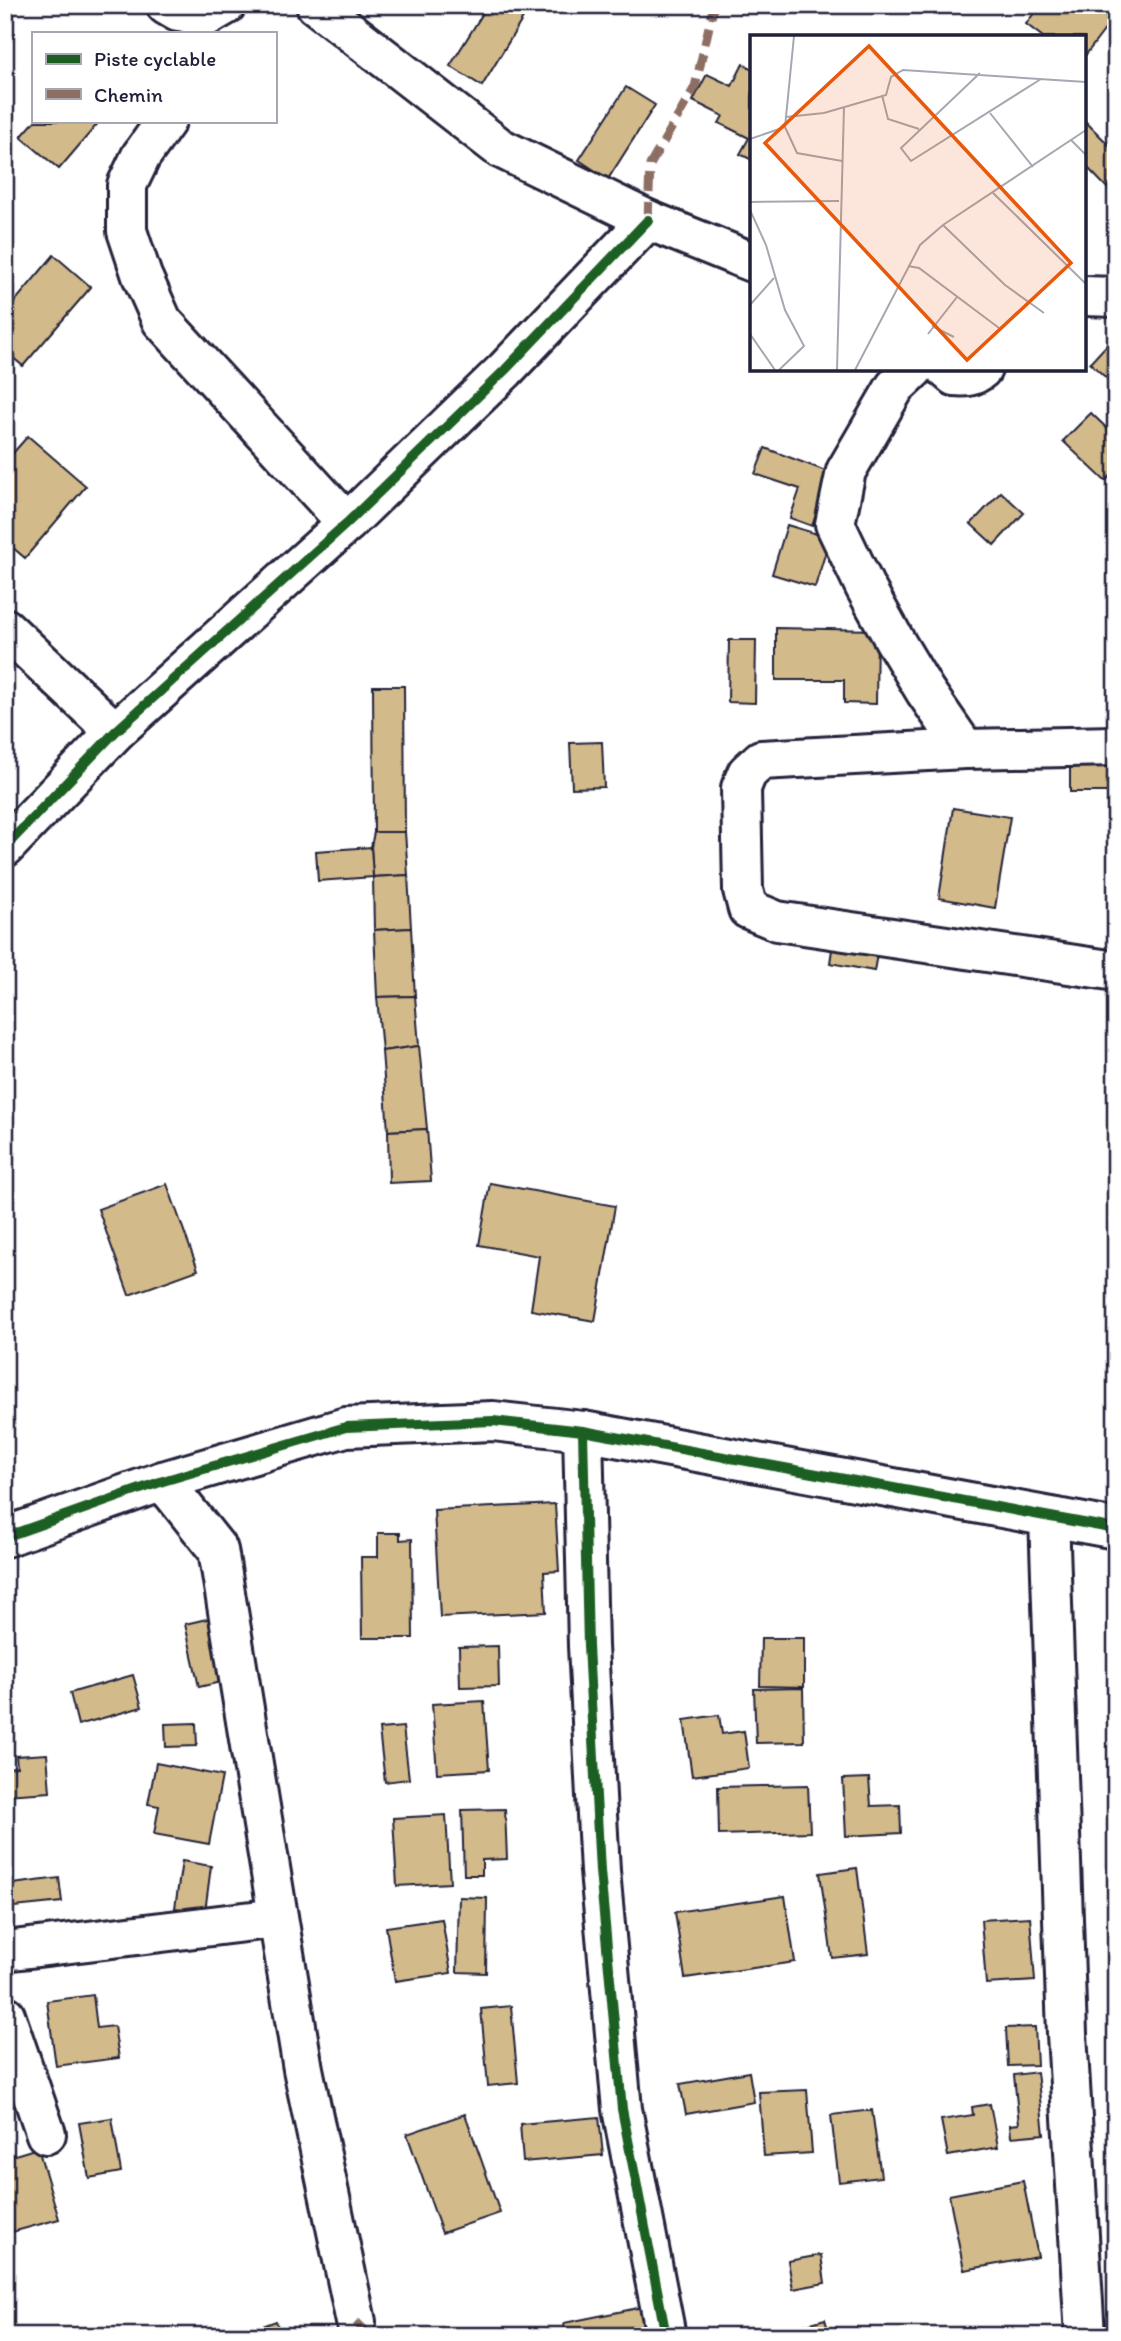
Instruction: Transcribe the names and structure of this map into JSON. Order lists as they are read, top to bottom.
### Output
{
  "legend": ["Piste cyclable", "Chemin"]
}
